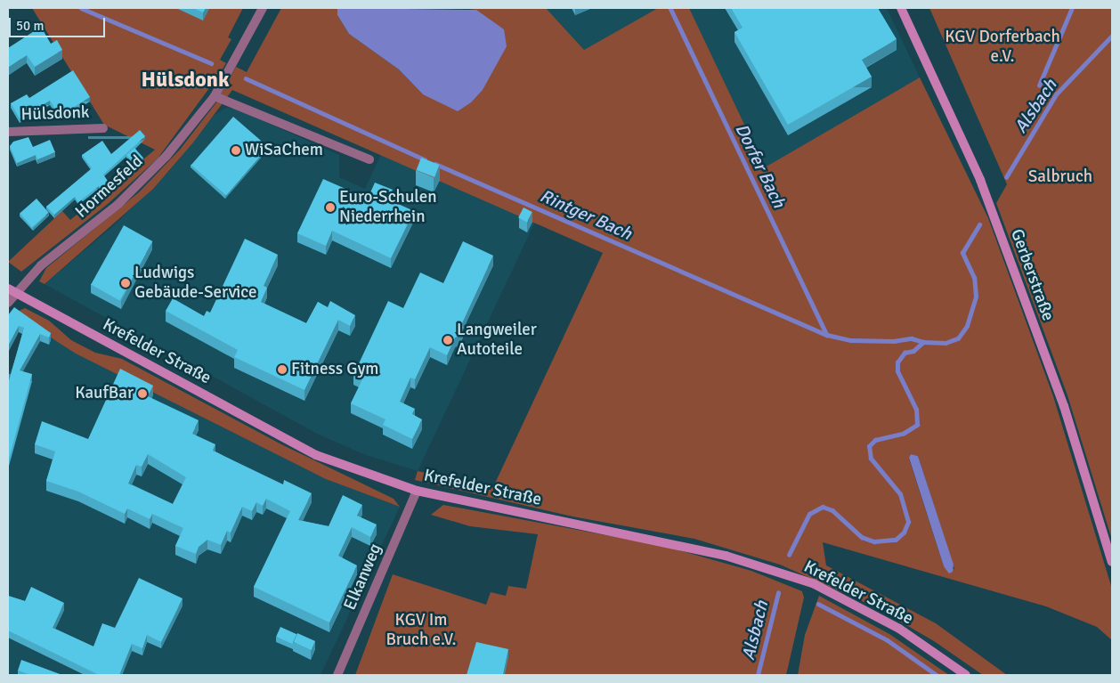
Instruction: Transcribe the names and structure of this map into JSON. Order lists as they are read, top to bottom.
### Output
{
  "streets": {
    "main road": ["Gerberstraße", "Krefelder Straße"],
    "street": ["Hülsdonk", "Hormesfeld", "Elkanweg"]
  },
  "crossings": [
    ["Hormesfeld", "Krefelder Straße"],
    ["Krefelder Straße", "Elkanweg"]
  ],
  "districts": ["Hülsdonk"],
  "water": ["Alsbach", "Dorfer Bach", "Rintger Bach"],
  "parks": ["KGV Dorferbach e.V.", "Salbruch", "KGV Im Bruch e.V."],
  "places": [
    "WiSaChem",
    "Euro-Schulen Niederrhein",
    "Ludwigs Gebäude-Service",
    "Langweiler Autoteile",
    "Fitness Gym",
    "KaufBar"
  ],
  "scale_bar": "50 m"
}
